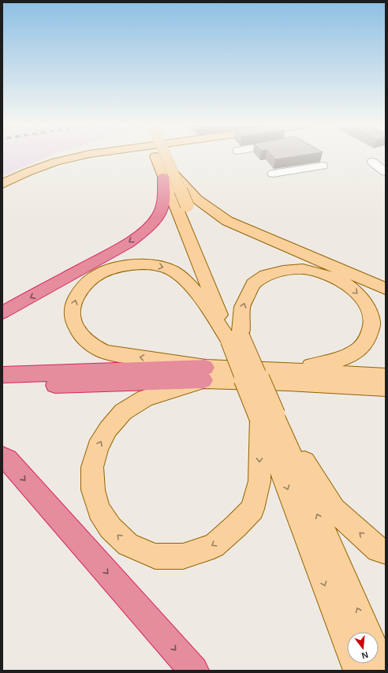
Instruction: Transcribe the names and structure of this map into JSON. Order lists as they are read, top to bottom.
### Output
{
  "north": "bottom"
}
